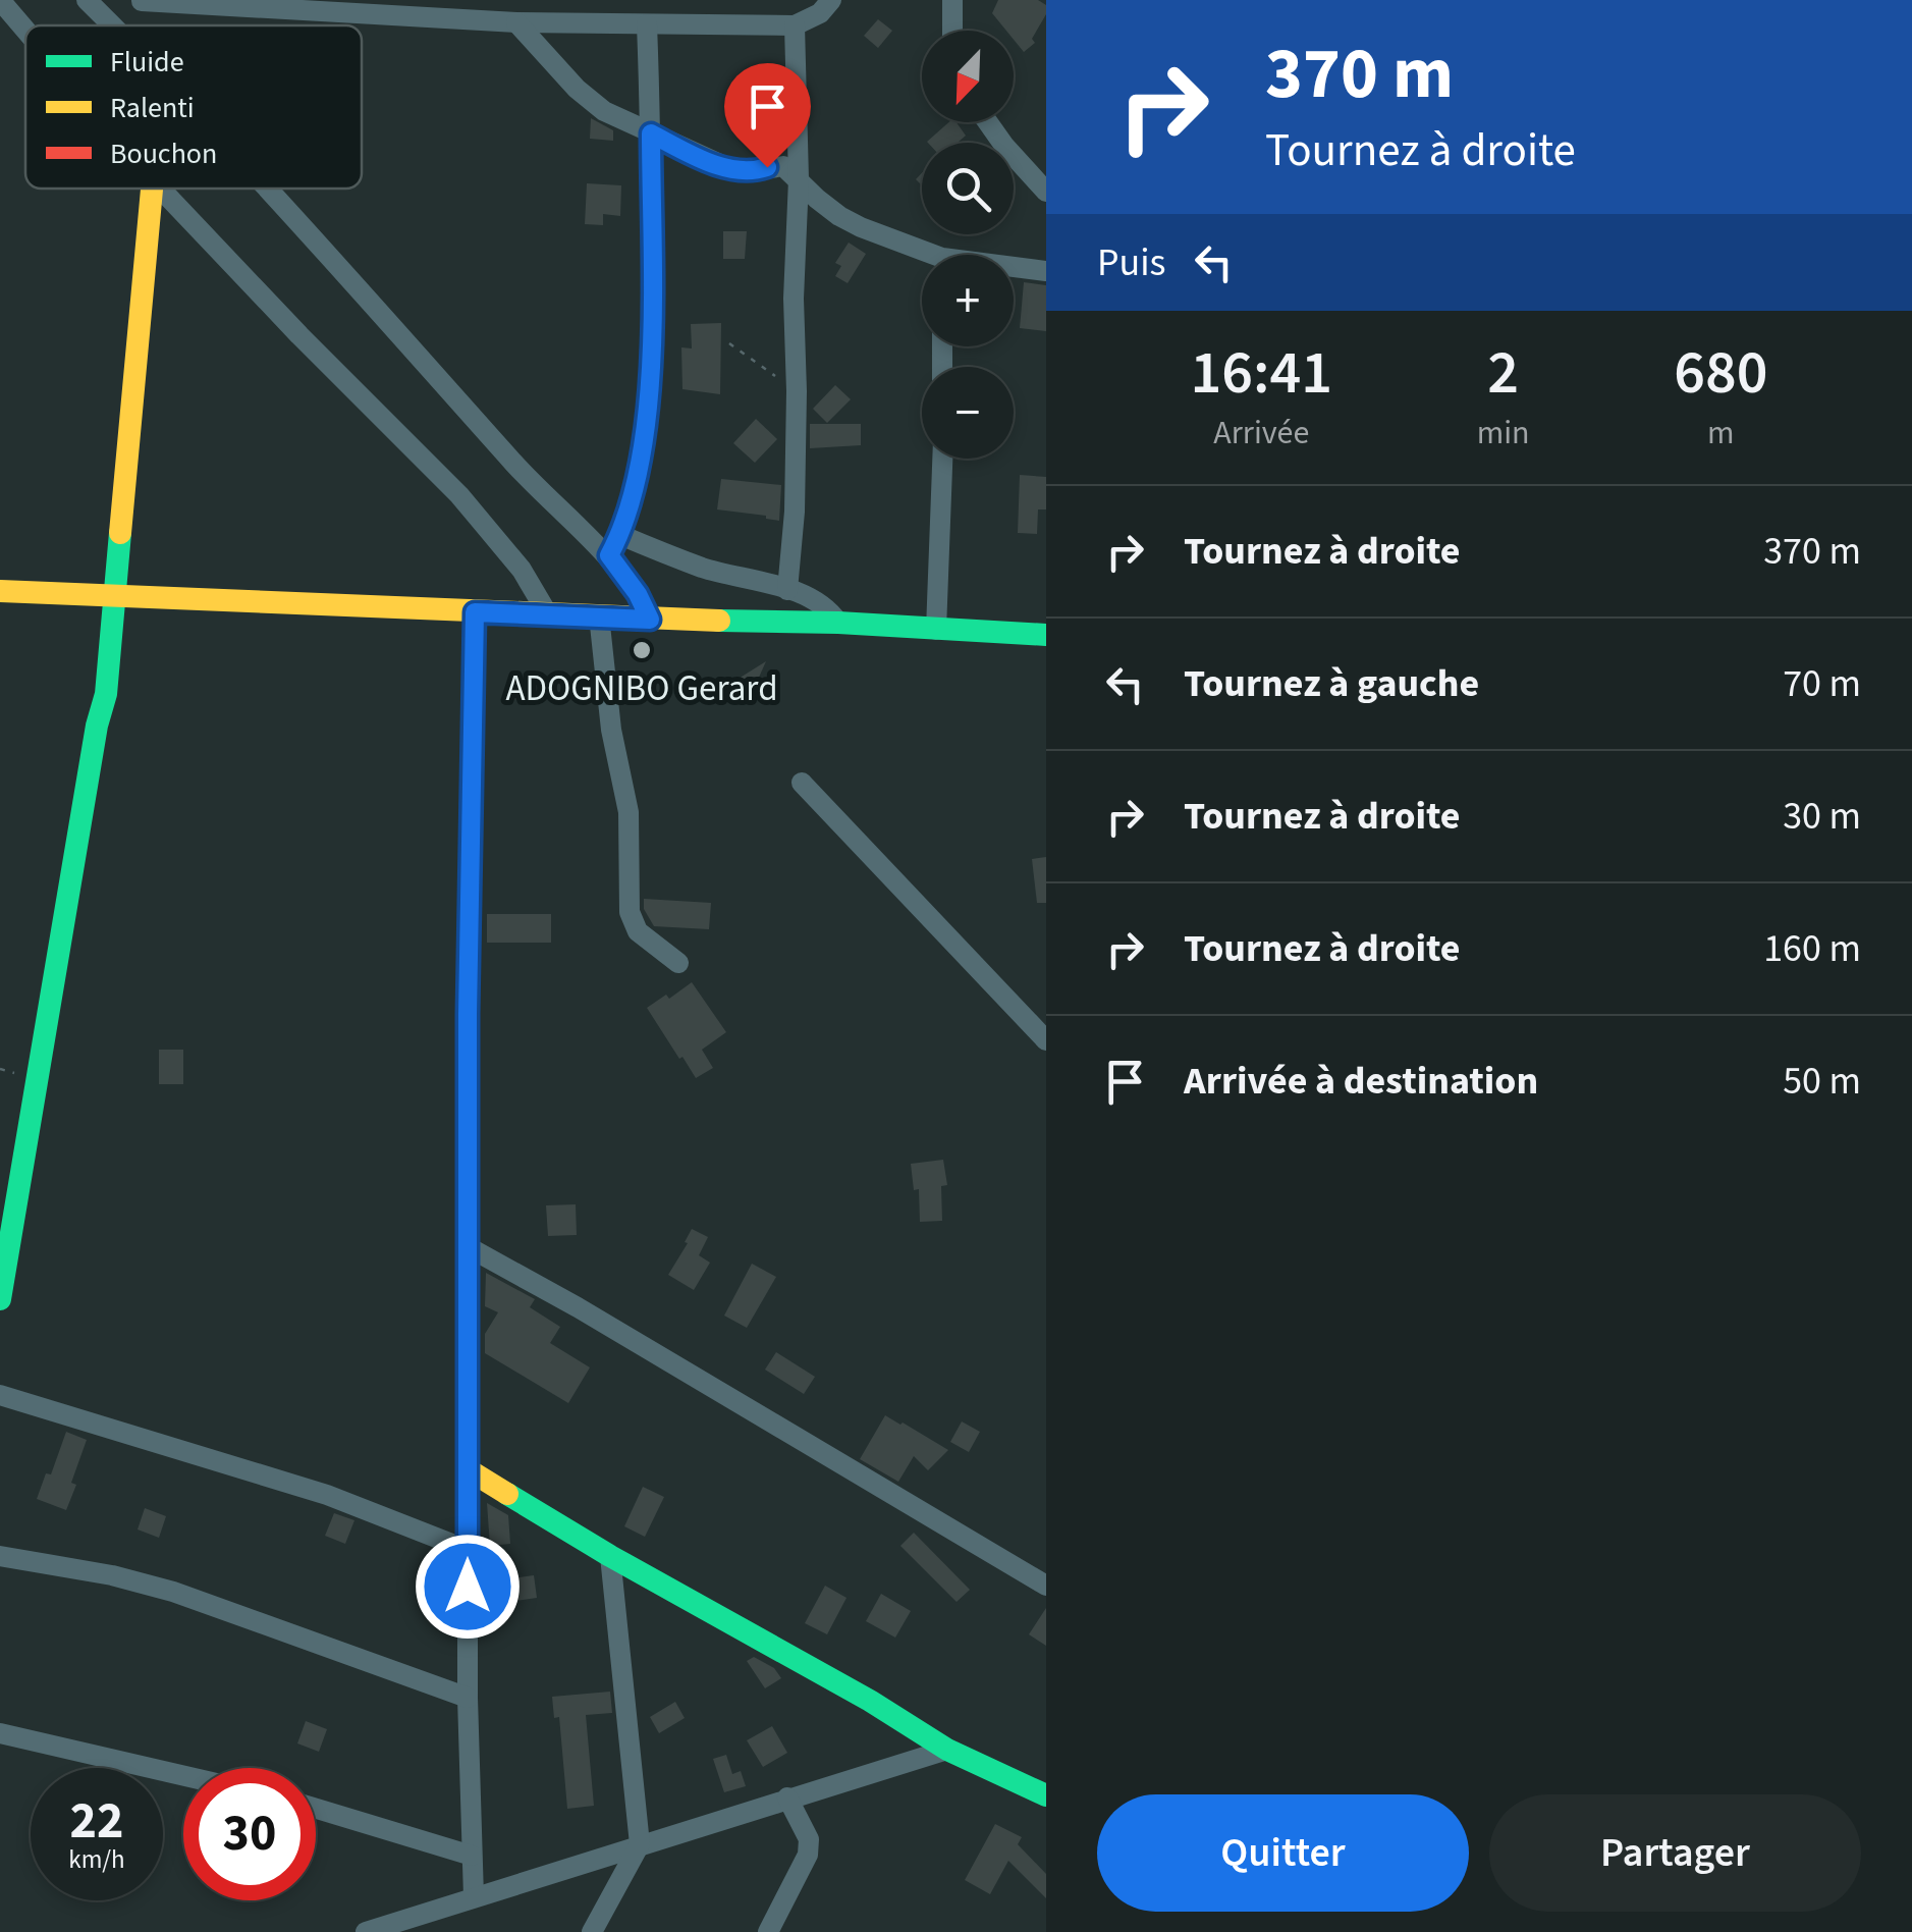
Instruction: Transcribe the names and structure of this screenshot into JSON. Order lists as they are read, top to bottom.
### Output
{
  "places": ["ADOGNIBO Gerard"],
  "legend": ["Fluide", "Ralenti", "Bouchon"],
  "north": "bottom left",
  "page": {
    "turn": ["370 m", "Tournez à droite"],
    "map_buttons": ["+", "−"],
    "then": "Puis",
    "eta": [
      "16:41",
      "Arrivée",
      "2",
      "min",
      "680",
      "m"
    ],
    "list": [
      {
        "name": "Tournez à droite",
        "value": "370 m"
      },
      {
        "name": "Tournez à gauche",
        "value": "70 m"
      },
      {
        "name": "Tournez à droite",
        "value": "30 m"
      },
      {
        "name": "Tournez à droite",
        "value": "160 m"
      },
      {
        "name": "Arrivée à destination",
        "value": "50 m"
      }
    ],
    "speed": "22 km/h",
    "limit": "30",
    "buttons": ["Quitter", "Partager"]
  }
}
